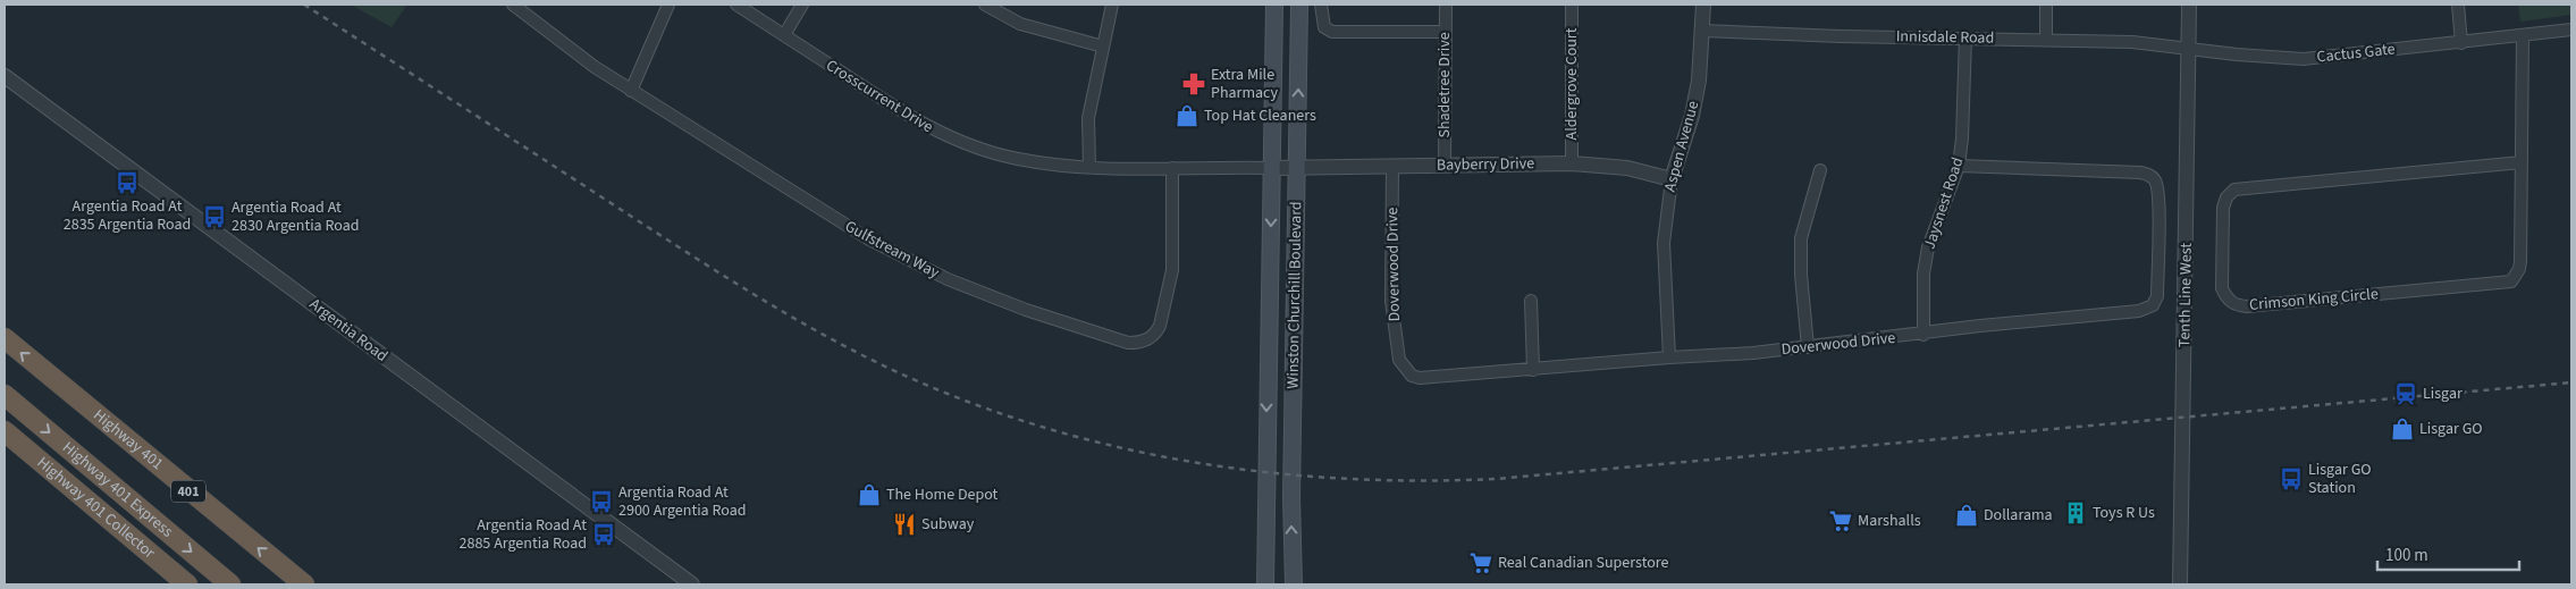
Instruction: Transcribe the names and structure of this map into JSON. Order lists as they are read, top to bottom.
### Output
{
  "streets": {
    "highway": [
      "Highway 401",
      "Highway 401 Express",
      "401",
      "Highway 401 Collector"
    ],
    "main road": ["Winston Churchill Boulevard"],
    "street": [
      "Innisdale Road",
      "Cactus Gate",
      "Aldergrove Court",
      "Shadetree Drive",
      "Crosscurrent Drive",
      "Aspen Avenue",
      "Bayberry Drive",
      "Jaysnest Road",
      "Gulfstream Way",
      "Doverwood Drive",
      "Tenth Line West",
      "Crimson King Circle",
      "Argentia Road"
    ]
  },
  "crossings": [
    ["Innisdale Road", "Cactus Gate"],
    ["Innisdale Road", "Aspen Avenue"],
    ["Innisdale Road", "Jaysnest Road"],
    ["Innisdale Road", "Tenth Line West"],
    ["Cactus Gate", "Tenth Line West"],
    ["Aldergrove Court", "Bayberry Drive"],
    ["Shadetree Drive", "Bayberry Drive"],
    ["Crosscurrent Drive", "Bayberry Drive"],
    ["Crosscurrent Drive", "Gulfstream Way"],
    ["Crosscurrent Drive", "Winston Churchill Boulevard"],
    ["Aspen Avenue", "Bayberry Drive"],
    ["Aspen Avenue", "Doverwood Drive"],
    ["Bayberry Drive", "Doverwood Drive"],
    ["Bayberry Drive", "Winston Churchill Boulevard"],
    ["Jaysnest Road", "Doverwood Drive"]
  ],
  "one_way": ["Highway 401", "Highway 401 Express"],
  "places": {
    "pharmacy": ["Extra Mile Pharmacy"],
    "shop": [
      "Top Hat Cleaners",
      "Lisgar GO",
      "The Home Depot",
      "Dollarama"
    ],
    "bus stop": [
      "Argentia Road At 2835 Argentia Road",
      "Argentia Road At 2830 Argentia Road",
      "Lisgar GO Station",
      "Argentia Road At 2900 Argentia Road",
      "Argentia Road At 2885 Argentia Road"
    ],
    "station": ["Lisgar"],
    "building": ["Toys R Us"],
    "supermarket": ["Marshalls", "Real Canadian Superstore"],
    "restaurant": ["Subway"]
  },
  "scale_bar": "100 m"
}
